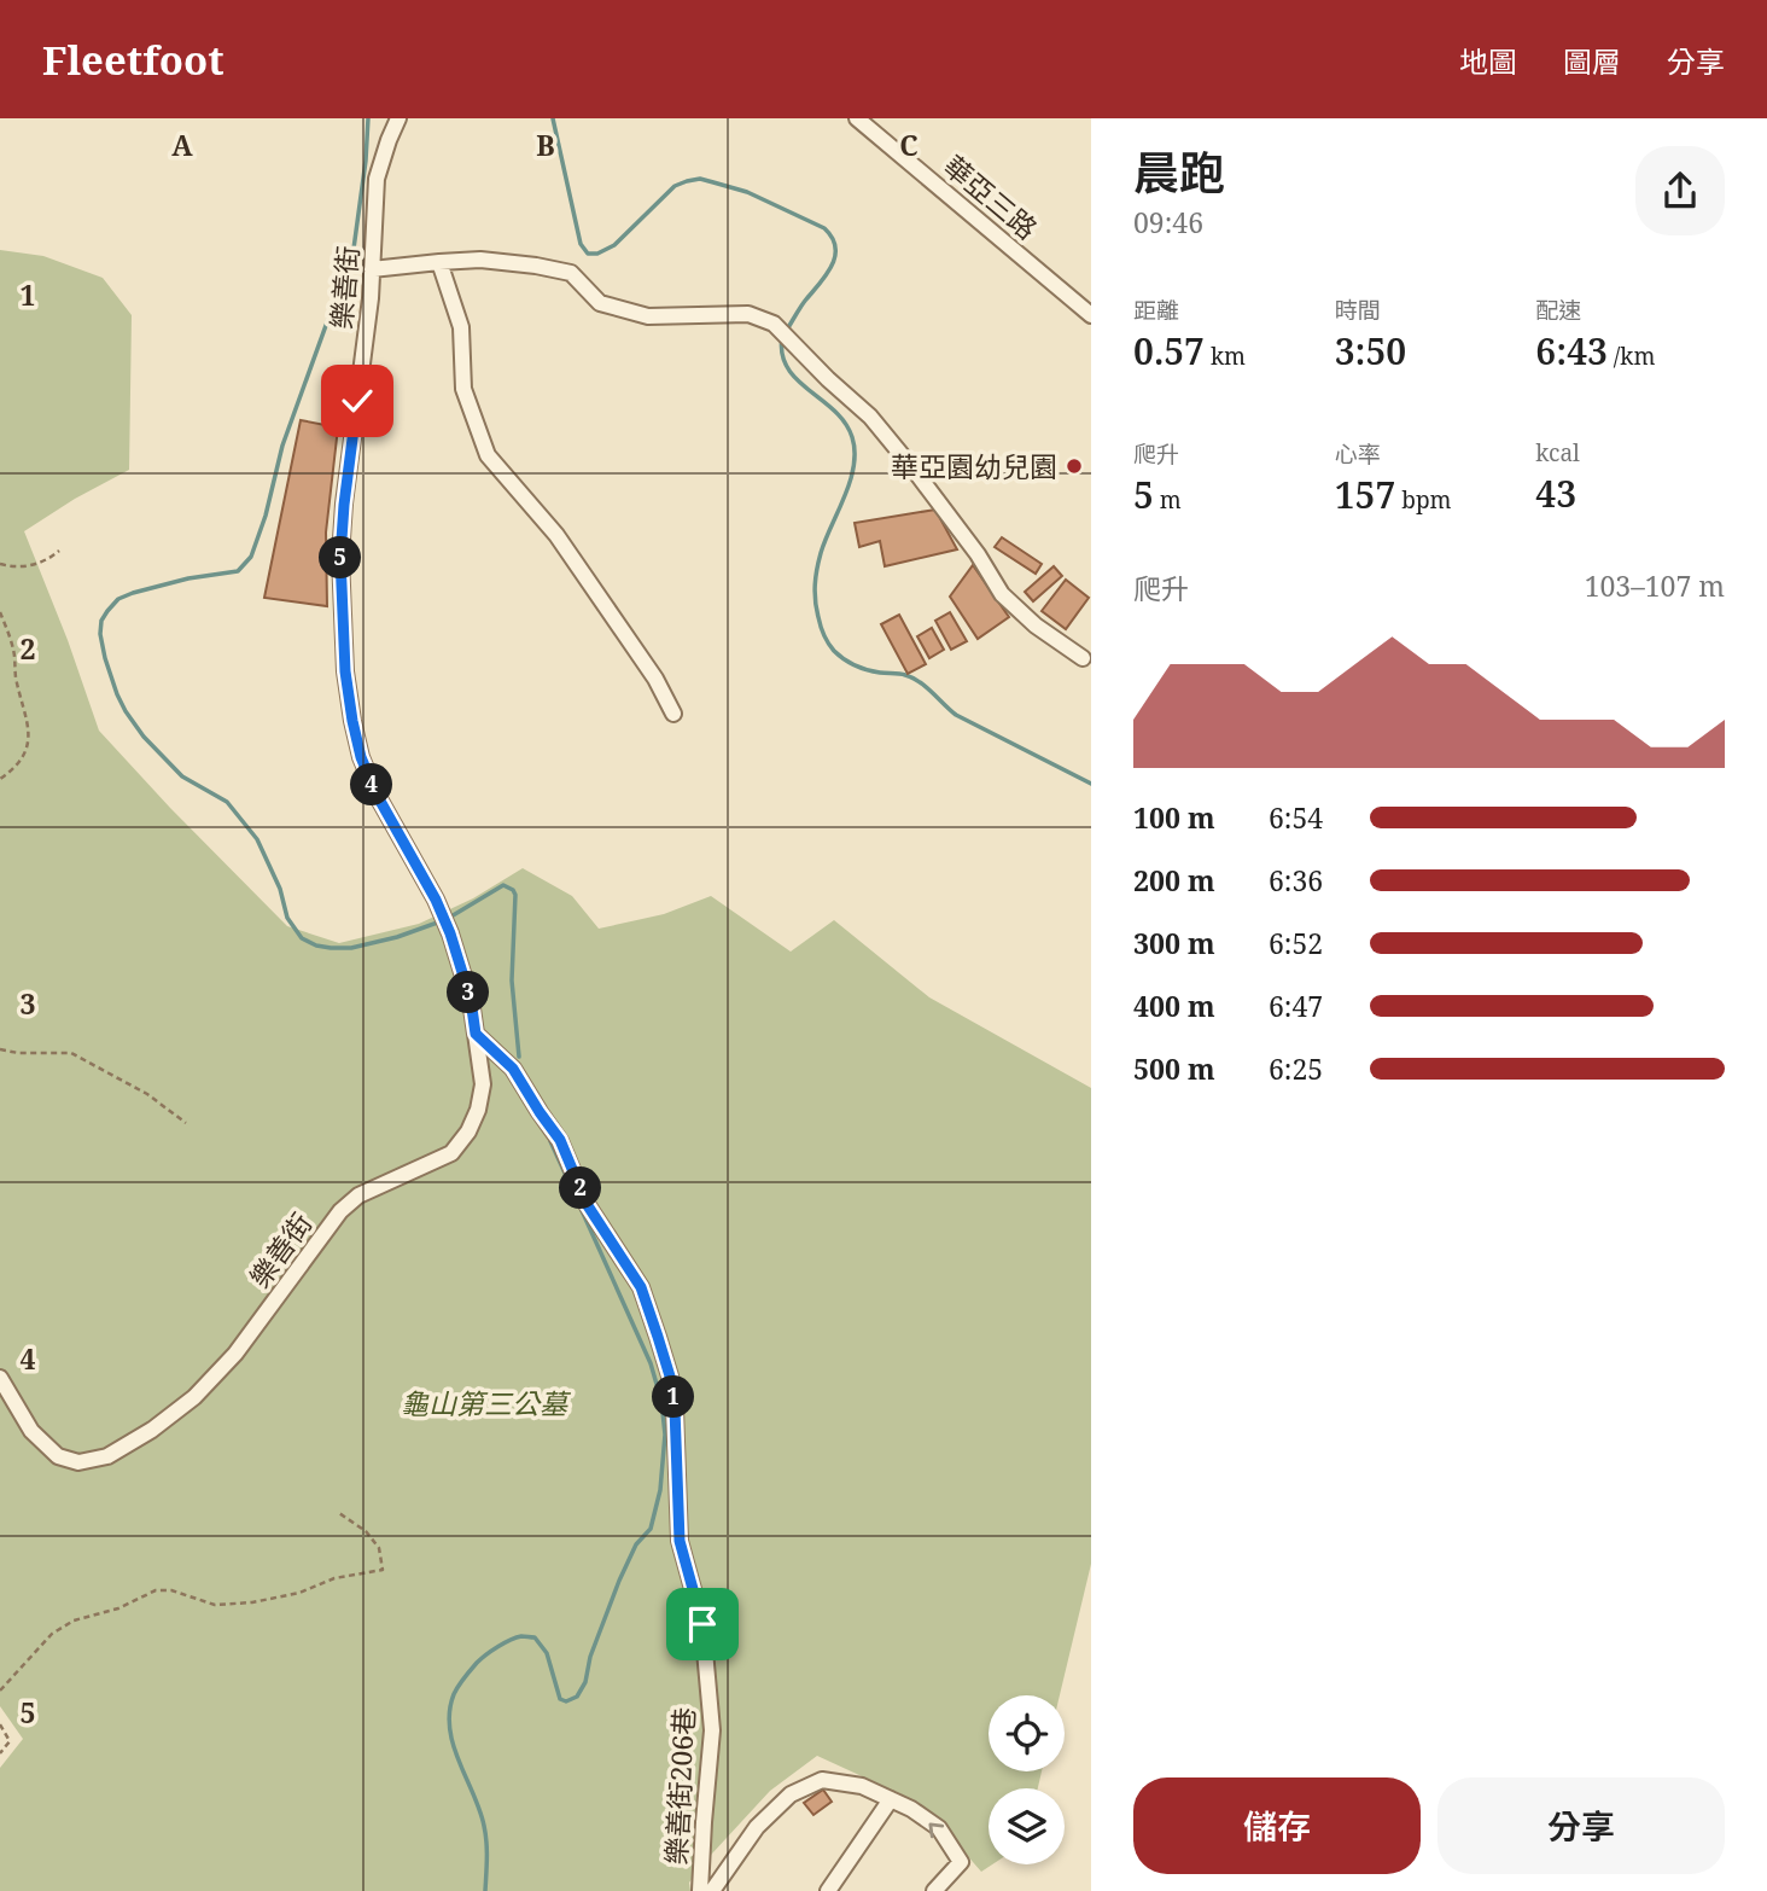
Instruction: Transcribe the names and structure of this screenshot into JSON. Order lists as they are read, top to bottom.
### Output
{
  "streets": {
    "street": ["華亞三路", "樂善街", "樂善街206巷"]
  },
  "crossings": [
    ["樂善街", "樂善街206巷"]
  ],
  "parks": ["龜山第三公墓"],
  "places": ["華亞園幼兒園"],
  "page": {
    "header": "Fleetfoot",
    "nav": ["地圖", "圖層", "分享"],
    "heading": ["晨跑", "09:46"],
    "stats": [
      ["距離", "0.57 km"],
      ["時間", "3:50"],
      ["配速", "6:43 /km"],
      ["爬升", "5 m"],
      ["心率", "157 bpm"],
      ["kcal", "43"]
    ],
    "pins": [
      "5",
      "4",
      "3",
      "2",
      "1"
    ],
    "chart": ["爬升", "103–107 m"],
    "list": [
      {
        "name": "100 m",
        "note": "6:54"
      },
      {
        "name": "200 m",
        "note": "6:36"
      },
      {
        "name": "300 m",
        "note": "6:52"
      },
      {
        "name": "400 m",
        "note": "6:47"
      },
      {
        "name": "500 m",
        "note": "6:25"
      }
    ],
    "buttons": ["儲存", "分享"]
  },
  "grid": {
    "columns": ["A", "B", "C"],
    "rows": [
      "1",
      "2",
      "3",
      "4",
      "5"
    ]
  }
}
